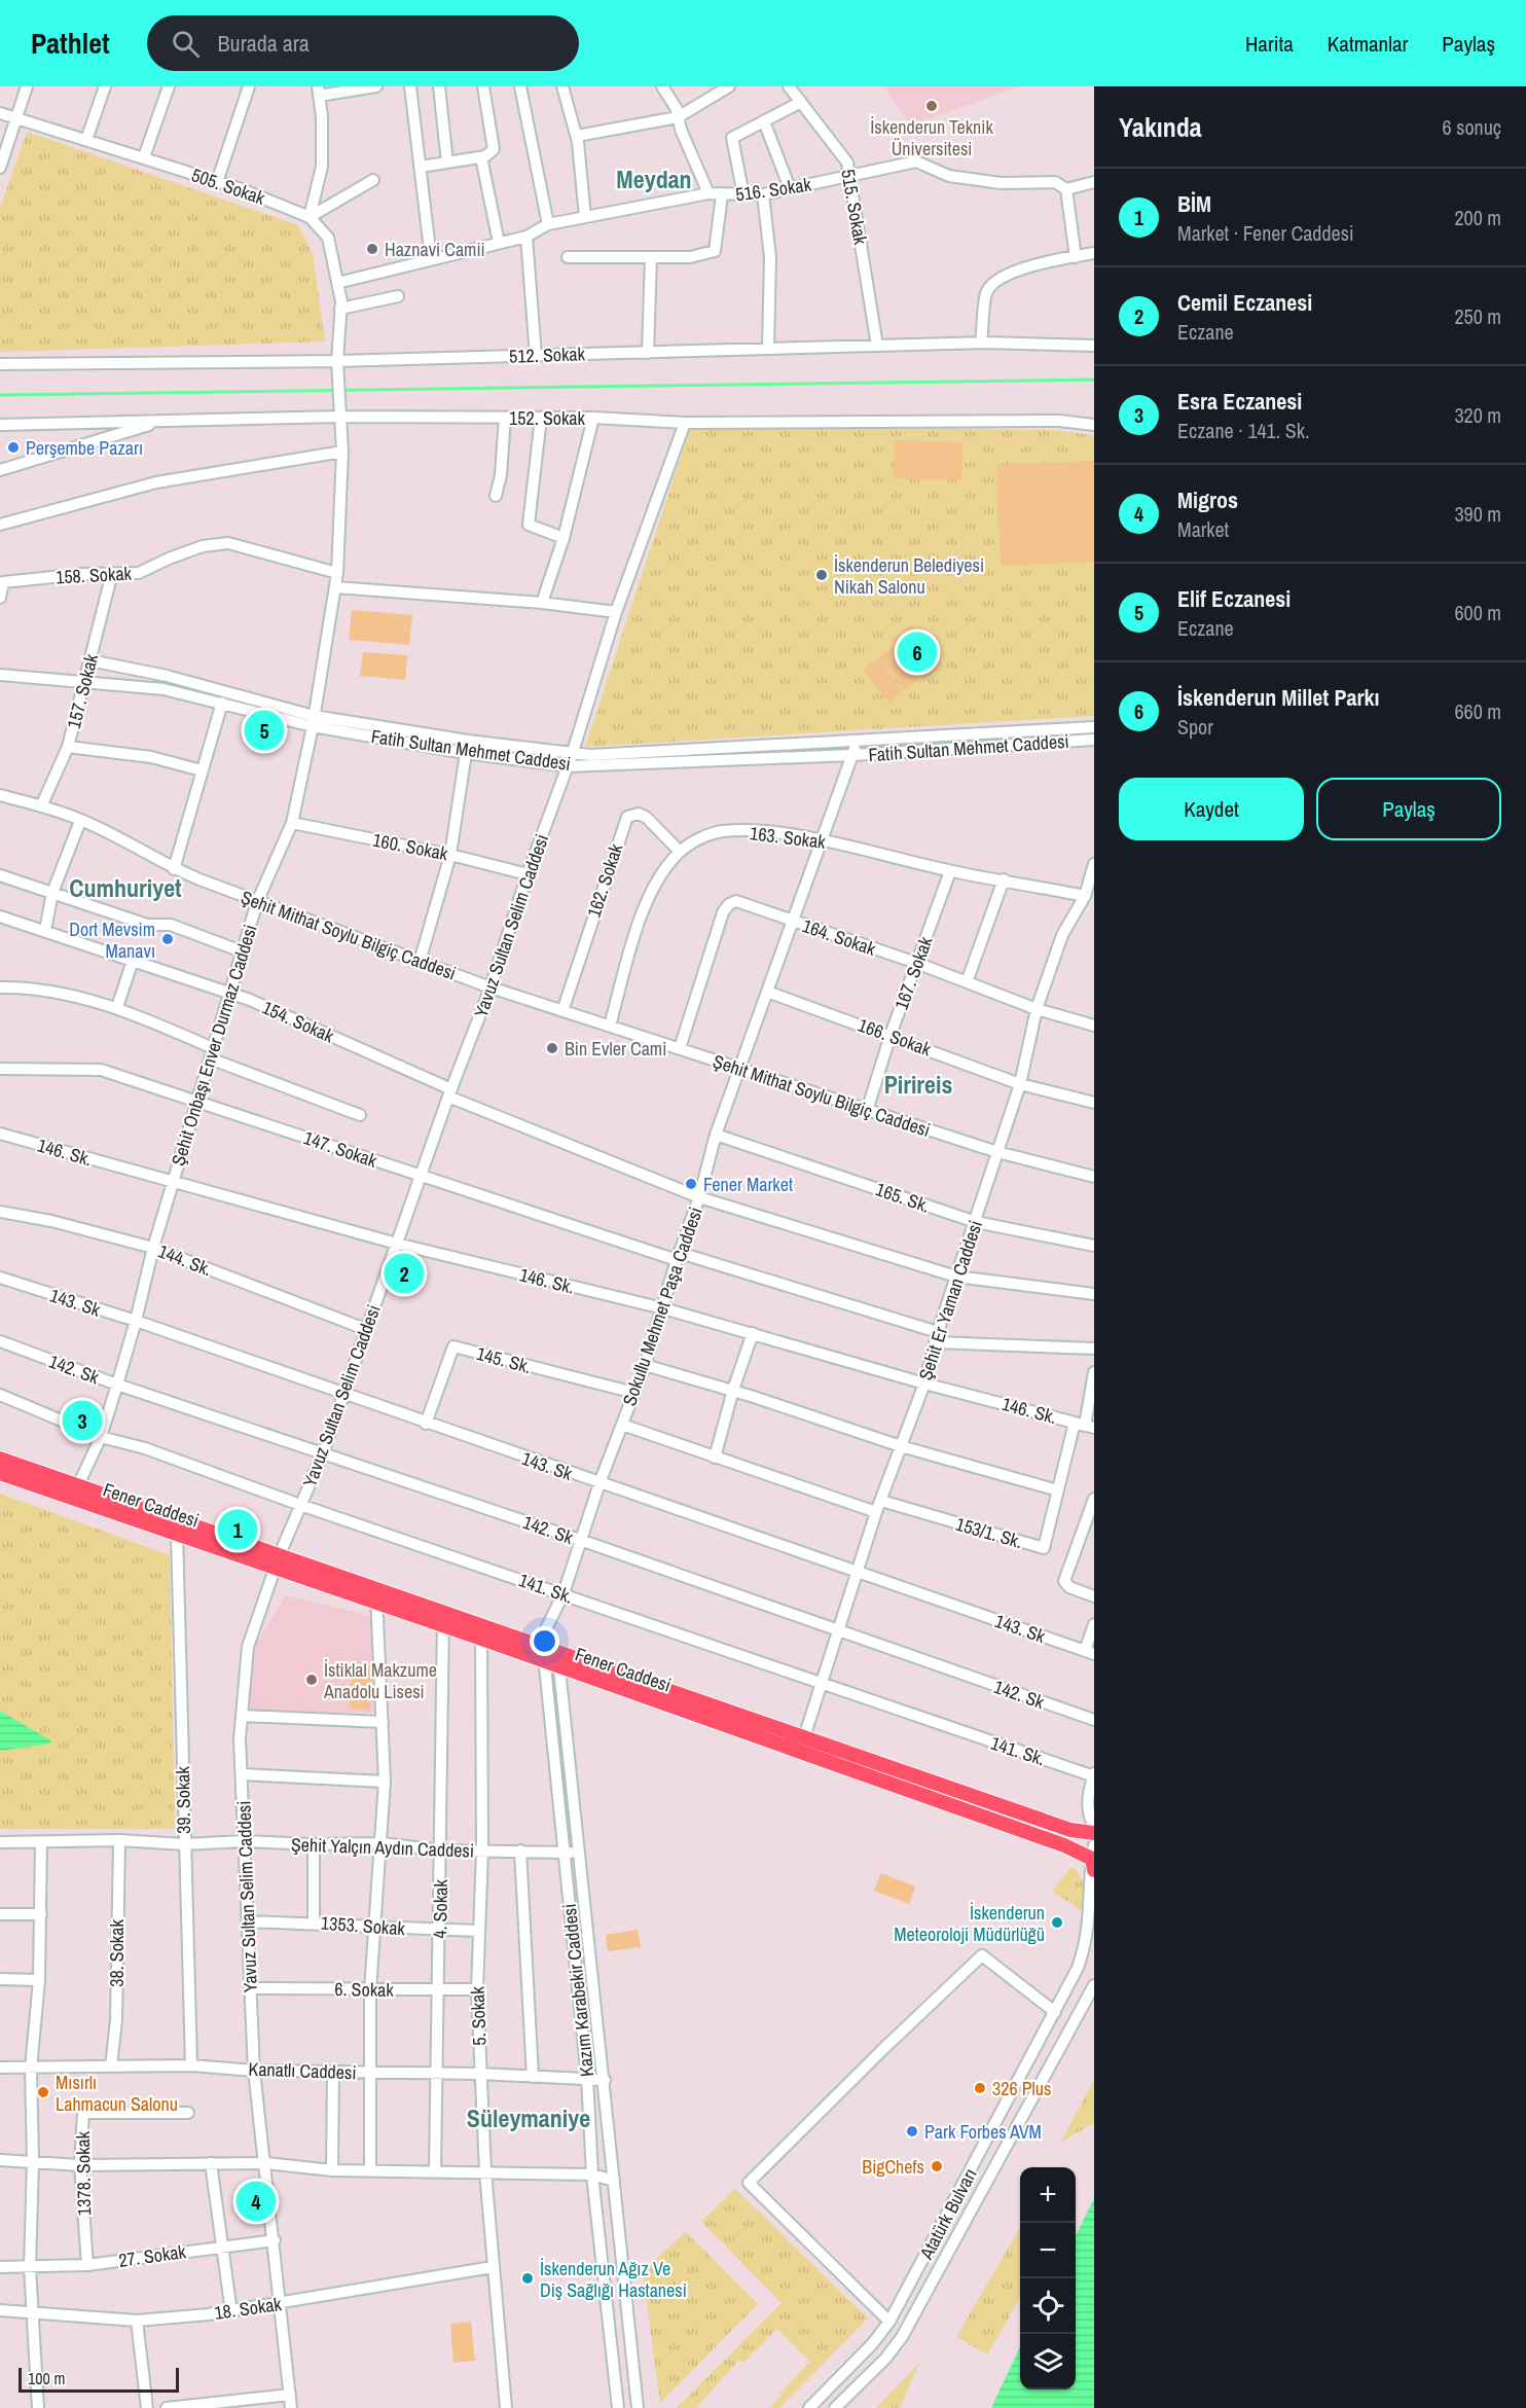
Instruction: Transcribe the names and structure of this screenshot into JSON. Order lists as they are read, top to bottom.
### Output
{
  "streets": {
    "main road": ["Fener Caddesi"],
    "street": [
      "505. Sokak",
      "516. Sokak",
      "515. Sokak",
      "512. Sokak",
      "152. Sokak",
      "158. Sokak",
      "157. Sokak",
      "Fatih Sultan Mehmet Caddesi",
      "163. Sokak",
      "160. Sokak",
      "162. Sokak",
      "Yavuz Sultan Selim Caddesi",
      "Şehit Mithat Soylu Bilgiç Caddesi",
      "164. Sokak",
      "167. Sokak",
      "154. Sokak",
      "166. Sokak",
      "Şehit Onbaşı Enver Durmaz Caddesi",
      "147. Sokak",
      "146. Sk.",
      "165. Sk.",
      "144. Sk.",
      "Şehit Er Yaman Caddesi",
      "143. Sk",
      "Sokullu Mehmet Paşa Caddesi",
      "145. Sk.",
      "142. Sk",
      "153/1. Sk.",
      "141. Sk.",
      "39. Sokak",
      "Şehit Yalçın Aydın Caddesi",
      "4. Sokak",
      "1353. Sokak",
      "38. Sokak",
      "6. Sokak",
      "Kazım Karabekir Caddesi",
      "5. Sokak",
      "Kanatlı Caddesi",
      "1378. Sokak",
      "Atatürk Bulvarı",
      "27. Sokak",
      "18. Sokak"
    ]
  },
  "crossings": [
    ["505. Sokak", "516. Sokak"],
    ["505. Sokak", "512. Sokak"],
    ["505. Sokak", "152. Sokak"],
    ["505. Sokak", "Şehit Onbaşı Enver Durmaz Caddesi"],
    ["516. Sokak", "515. Sokak"],
    ["515. Sokak", "512. Sokak"],
    ["152. Sokak", "Yavuz Sultan Selim Caddesi"],
    ["152. Sokak", "Şehit Onbaşı Enver Durmaz Caddesi"],
    ["158. Sokak", "157. Sokak"],
    ["158. Sokak", "Şehit Onbaşı Enver Durmaz Caddesi"],
    ["157. Sokak", "Fatih Sultan Mehmet Caddesi"],
    ["157. Sokak", "Şehit Mithat Soylu Bilgiç Caddesi"],
    ["Fatih Sultan Mehmet Caddesi", "Yavuz Sultan Selim Caddesi"],
    ["Fatih Sultan Mehmet Caddesi", "Şehit Onbaşı Enver Durmaz Caddesi"],
    ["Fatih Sultan Mehmet Caddesi", "Sokullu Mehmet Paşa Caddesi"],
    ["163. Sokak", "162. Sokak"],
    ["163. Sokak", "Şehit Mithat Soylu Bilgiç Caddesi"],
    ["163. Sokak", "167. Sokak"],
    ["163. Sokak", "Şehit Er Yaman Caddesi"],
    ["163. Sokak", "Sokullu Mehmet Paşa Caddesi"],
    ["160. Sokak", "Yavuz Sultan Selim Caddesi"],
    ["160. Sokak", "Şehit Onbaşı Enver Durmaz Caddesi"],
    ["162. Sokak", "Şehit Mithat Soylu Bilgiç Caddesi"],
    ["Yavuz Sultan Selim Caddesi", "Şehit Mithat Soylu Bilgiç Caddesi"],
    ["Yavuz Sultan Selim Caddesi", "154. Sokak"],
    ["Yavuz Sultan Selim Caddesi", "147. Sokak"],
    ["Yavuz Sultan Selim Caddesi", "146. Sk."],
    ["Yavuz Sultan Selim Caddesi", "144. Sk."],
    ["Yavuz Sultan Selim Caddesi", "143. Sk"],
    ["Yavuz Sultan Selim Caddesi", "142. Sk"],
    ["Yavuz Sultan Selim Caddesi", "Fener Caddesi"],
    ["Yavuz Sultan Selim Caddesi", "141. Sk."],
    ["Yavuz Sultan Selim Caddesi", "Şehit Yalçın Aydın Caddesi"],
    ["Yavuz Sultan Selim Caddesi", "1353. Sokak"],
    ["Yavuz Sultan Selim Caddesi", "6. Sokak"],
    ["Yavuz Sultan Selim Caddesi", "Kanatlı Caddesi"],
    ["Yavuz Sultan Selim Caddesi", "27. Sokak"],
    ["Yavuz Sultan Selim Caddesi", "18. Sokak"],
    ["Şehit Mithat Soylu Bilgiç Caddesi", "164. Sokak"],
    ["Şehit Mithat Soylu Bilgiç Caddesi", "167. Sokak"],
    ["Şehit Mithat Soylu Bilgiç Caddesi", "Şehit Onbaşı Enver Durmaz Caddesi"],
    ["Şehit Mithat Soylu Bilgiç Caddesi", "Şehit Er Yaman Caddesi"],
    ["Şehit Mithat Soylu Bilgiç Caddesi", "Sokullu Mehmet Paşa Caddesi"],
    ["164. Sokak", "167. Sokak"],
    ["164. Sokak", "Şehit Er Yaman Caddesi"],
    ["164. Sokak", "Sokullu Mehmet Paşa Caddesi"],
    ["167. Sokak", "166. Sokak"],
    ["154. Sokak", "Şehit Onbaşı Enver Durmaz Caddesi"],
    ["154. Sokak", "Şehit Er Yaman Caddesi"],
    ["154. Sokak", "Sokullu Mehmet Paşa Caddesi"],
    ["166. Sokak", "Şehit Er Yaman Caddesi"],
    ["166. Sokak", "Sokullu Mehmet Paşa Caddesi"],
    ["Şehit Onbaşı Enver Durmaz Caddesi", "147. Sokak"],
    ["Şehit Onbaşı Enver Durmaz Caddesi", "146. Sk."],
    ["Şehit Onbaşı Enver Durmaz Caddesi", "144. Sk."],
    ["Şehit Onbaşı Enver Durmaz Caddesi", "143. Sk"],
    ["Şehit Onbaşı Enver Durmaz Caddesi", "142. Sk"],
    ["Şehit Onbaşı Enver Durmaz Caddesi", "Fener Caddesi"],
    ["Şehit Onbaşı Enver Durmaz Caddesi", "141. Sk."],
    ["147. Sokak", "Şehit Er Yaman Caddesi"],
    ["147. Sokak", "Sokullu Mehmet Paşa Caddesi"],
    ["146. Sk.", "Şehit Er Yaman Caddesi"],
    ["146. Sk.", "Sokullu Mehmet Paşa Caddesi"],
    ["146. Sk.", "153/1. Sk."],
    ["165. Sk.", "Şehit Er Yaman Caddesi"],
    ["165. Sk.", "Sokullu Mehmet Paşa Caddesi"],
    ["Şehit Er Yaman Caddesi", "143. Sk"],
    ["Şehit Er Yaman Caddesi", "142. Sk"],
    ["Şehit Er Yaman Caddesi", "Fener Caddesi"],
    ["Şehit Er Yaman Caddesi", "153/1. Sk."],
    ["Şehit Er Yaman Caddesi", "141. Sk."],
    ["143. Sk", "Sokullu Mehmet Paşa Caddesi"],
    ["143. Sk", "145. Sk."],
    ["Sokullu Mehmet Paşa Caddesi", "145. Sk."],
    ["Sokullu Mehmet Paşa Caddesi", "142. Sk"],
    ["Sokullu Mehmet Paşa Caddesi", "Fener Caddesi"],
    ["Sokullu Mehmet Paşa Caddesi", "141. Sk."],
    ["Sokullu Mehmet Paşa Caddesi", "Kazım Karabekir Caddesi"],
    ["Fener Caddesi", "39. Sokak"],
    ["Fener Caddesi", "4. Sokak"],
    ["Fener Caddesi", "Kazım Karabekir Caddesi"],
    ["Fener Caddesi", "5. Sokak"],
    ["Fener Caddesi", "Atatürk Bulvarı"],
    ["39. Sokak", "Şehit Yalçın Aydın Caddesi"],
    ["39. Sokak", "Kanatlı Caddesi"],
    ["Şehit Yalçın Aydın Caddesi", "4. Sokak"],
    ["Şehit Yalçın Aydın Caddesi", "38. Sokak"],
    ["Şehit Yalçın Aydın Caddesi", "Kazım Karabekir Caddesi"],
    ["Şehit Yalçın Aydın Caddesi", "5. Sokak"],
    ["4. Sokak", "1353. Sokak"],
    ["4. Sokak", "6. Sokak"],
    ["4. Sokak", "Kanatlı Caddesi"],
    ["1353. Sokak", "5. Sokak"],
    ["38. Sokak", "Kanatlı Caddesi"],
    ["6. Sokak", "5. Sokak"],
    ["Kazım Karabekir Caddesi", "Kanatlı Caddesi"],
    ["5. Sokak", "Kanatlı Caddesi"],
    ["5. Sokak", "18. Sokak"],
    ["1378. Sokak", "27. Sokak"]
  ],
  "districts": [
    "Meydan",
    "Cumhuriyet",
    "Pirireis",
    "Süleymaniye"
  ],
  "places": [
    "İskenderun Teknik Üniversitesi",
    "Haznavi Camii",
    "Perşembe Pazarı",
    "İskenderun Belediyesi Nikah Salonu",
    "Dort Mevsim Manavı",
    "Bin Evler Cami",
    "Fener Market",
    "İstiklal Makzume Anadolu Lisesi",
    "İskenderun Meteoroloji Müdürlüğü",
    "326 Plus",
    "Mısırlı Lahmacun Salonu",
    "Park Forbes AVM",
    "BigChefs",
    "İskenderun Ağız Ve Diş Sağlığı Hastanesi"
  ],
  "scale_bar": "100 m",
  "page": {
    "header": "Pathlet",
    "search": "Burada ara",
    "nav": ["Harita", "Katmanlar", "Paylaş"],
    "heading": ["Yakında", "6 sonuç"],
    "list": [
      {
        "mark": "1",
        "name": "BİM",
        "note": "Market · Fener Caddesi",
        "value": "200 m"
      },
      {
        "mark": "2",
        "name": "Cemil Eczanesi",
        "note": "Eczane",
        "value": "250 m"
      },
      {
        "mark": "3",
        "name": "Esra Eczanesi",
        "note": "Eczane · 141. Sk.",
        "value": "320 m"
      },
      {
        "mark": "4",
        "name": "Migros",
        "note": "Market",
        "value": "390 m"
      },
      {
        "mark": "5",
        "name": "Elif Eczanesi",
        "note": "Eczane",
        "value": "600 m"
      },
      {
        "mark": "6",
        "name": "İskenderun Millet Parkı",
        "note": "Spor",
        "value": "660 m"
      }
    ],
    "pins": [
      "6",
      "5",
      "2",
      "3",
      "1",
      "4"
    ],
    "buttons": ["Kaydet", "Paylaş"],
    "map_buttons": ["+", "−"],
    "scale": "100 m"
  }
}
